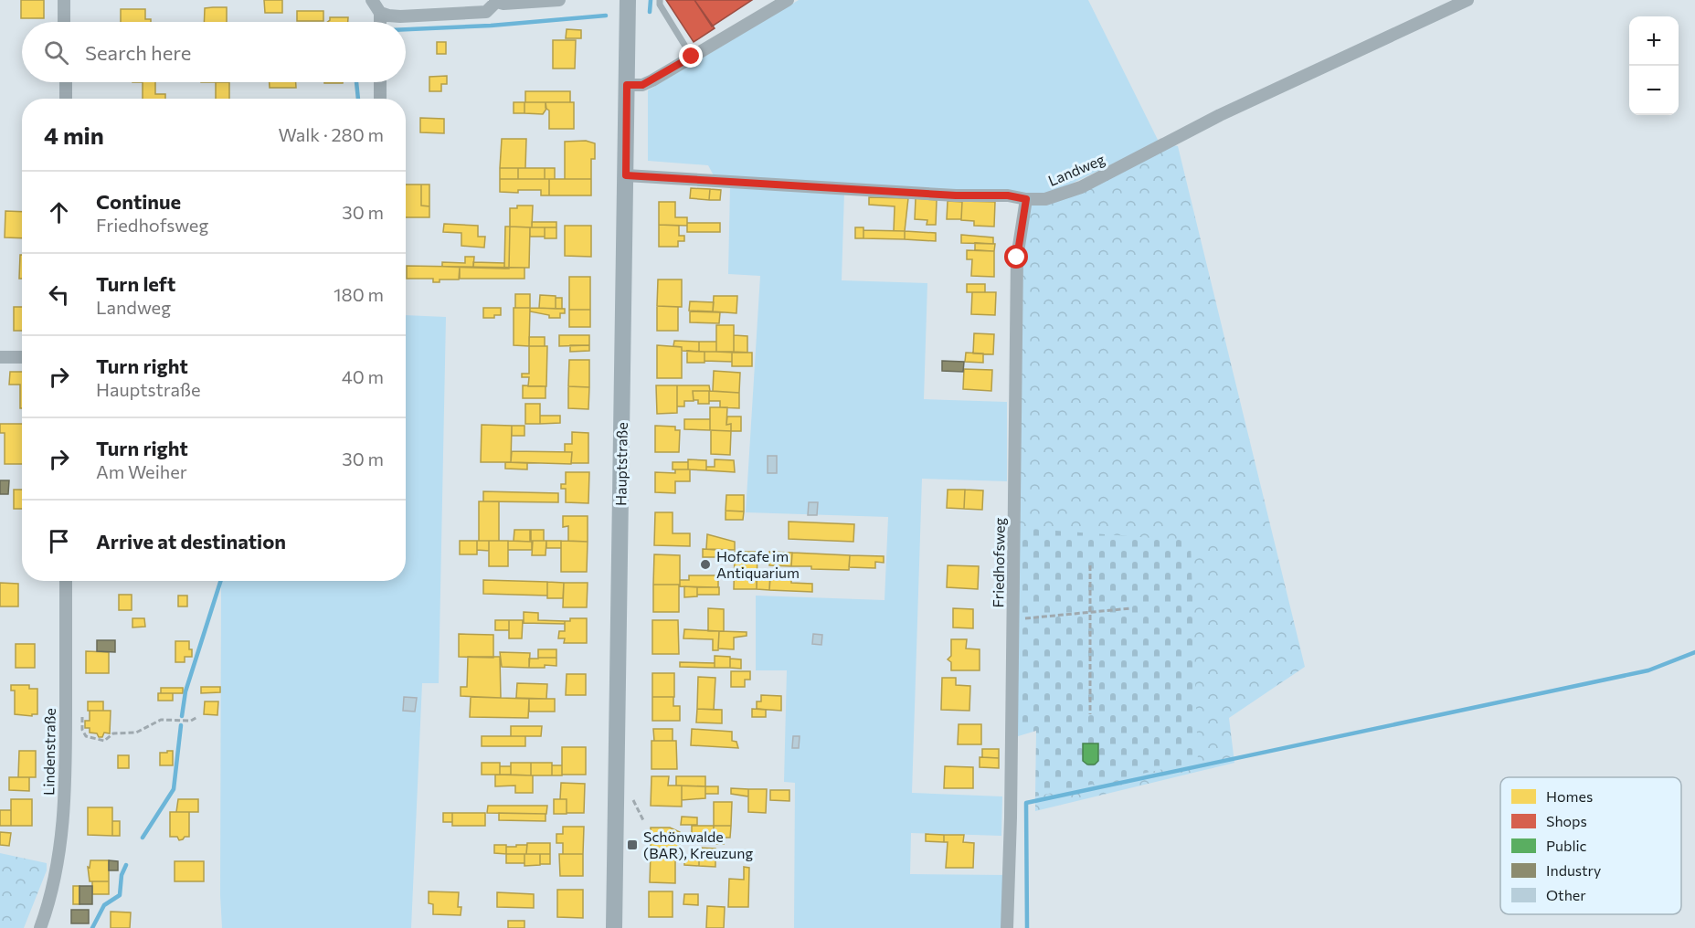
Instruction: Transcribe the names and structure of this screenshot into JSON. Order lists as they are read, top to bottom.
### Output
{
  "streets": {
    "main road": ["Hauptstraße"],
    "street": ["Landweg", "Friedhofsweg", "Lindenstraße"]
  },
  "crossings": [
    ["Landweg", "Hauptstraße"],
    ["Landweg", "Friedhofsweg"]
  ],
  "places": {
    "other": ["Hofcafe im Antiquarium"],
    "transit": ["Schönwalde (BAR), Kreuzung"]
  },
  "legend": [
    "Homes",
    "Shops",
    "Public",
    "Industry",
    "Other"
  ],
  "page": {
    "map_buttons": ["+", "−"],
    "search": "Search here",
    "heading": ["4 min", "Walk · 280 m"],
    "list": [
      ["Continue", "Friedhofsweg", "30 m"],
      ["Turn left", "Landweg", "180 m"],
      ["Turn right", "Hauptstraße", "40 m"],
      ["Turn right", "Am Weiher", "30 m"],
      "Arrive at destination"
    ]
  }
}
